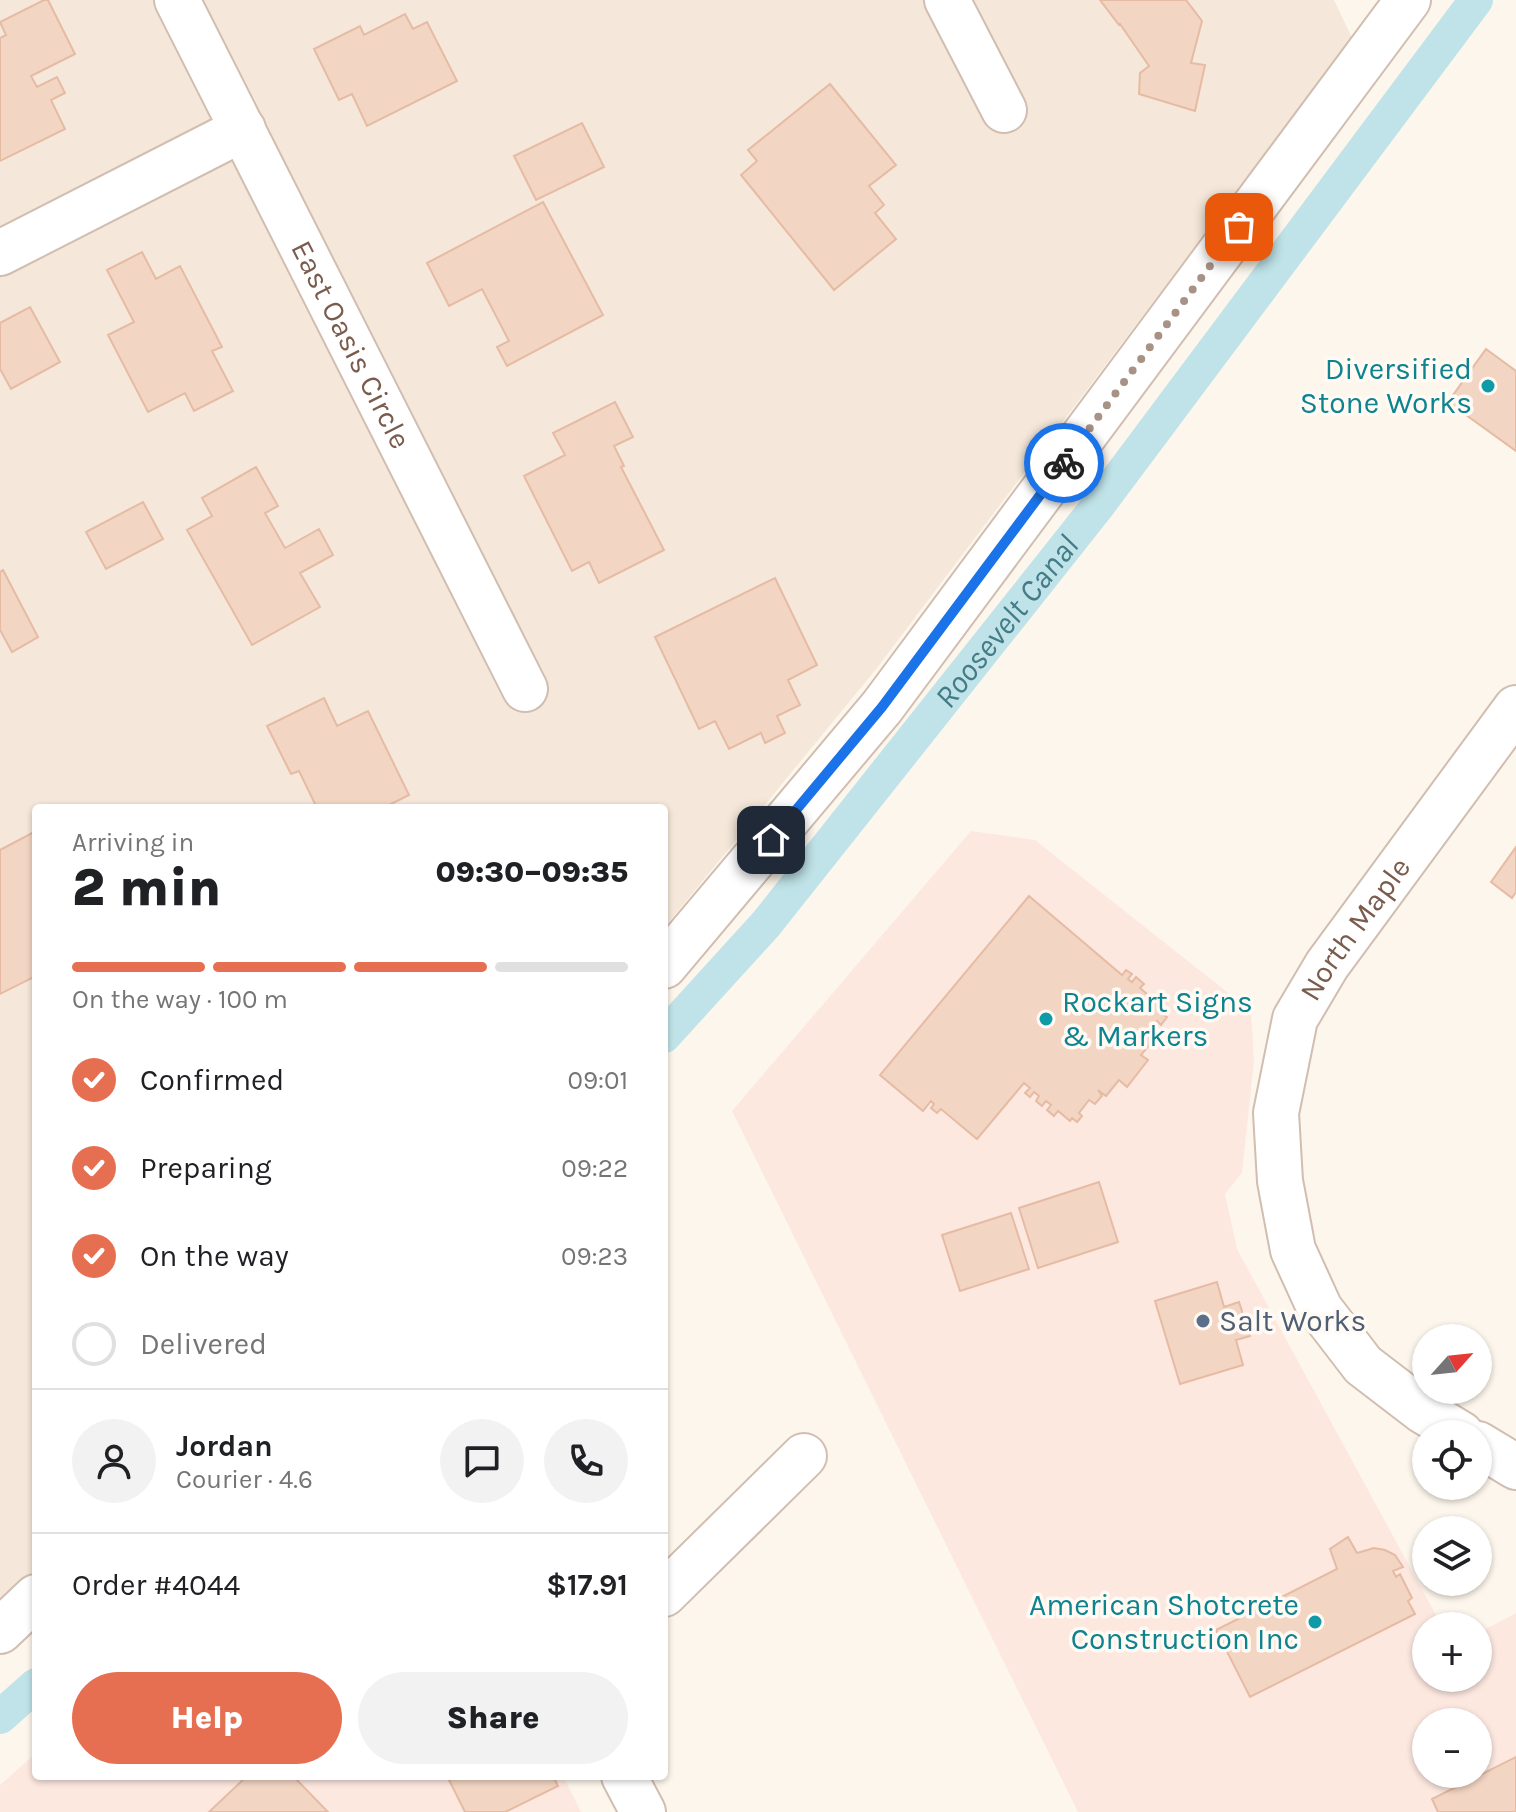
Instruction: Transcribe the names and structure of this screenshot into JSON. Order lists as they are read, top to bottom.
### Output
{
  "streets": {
    "street": ["East Oasis Circle", "North Maple"]
  },
  "water": ["Roosevelt Canal"],
  "places": [
    "Diversified Stone Works",
    "Rockart Signs & Markers",
    "Salt Works",
    "American Shotcrete Construction Inc"
  ],
  "north": "top right",
  "page": {
    "heading": ["2 min", "Arriving in", "09:30–09:35"],
    "panel": [
      "Jordan",
      "Courier · 4.6",
      "Order #4044",
      "$17.91"
    ],
    "bar": "On the way · 100 m",
    "list": [
      ["Confirmed", "09:01"],
      ["Preparing", "09:22"],
      ["On the way", "09:23"],
      "Delivered"
    ],
    "map_buttons": ["+", "−"],
    "buttons": ["Help", "Share"]
  }
}
